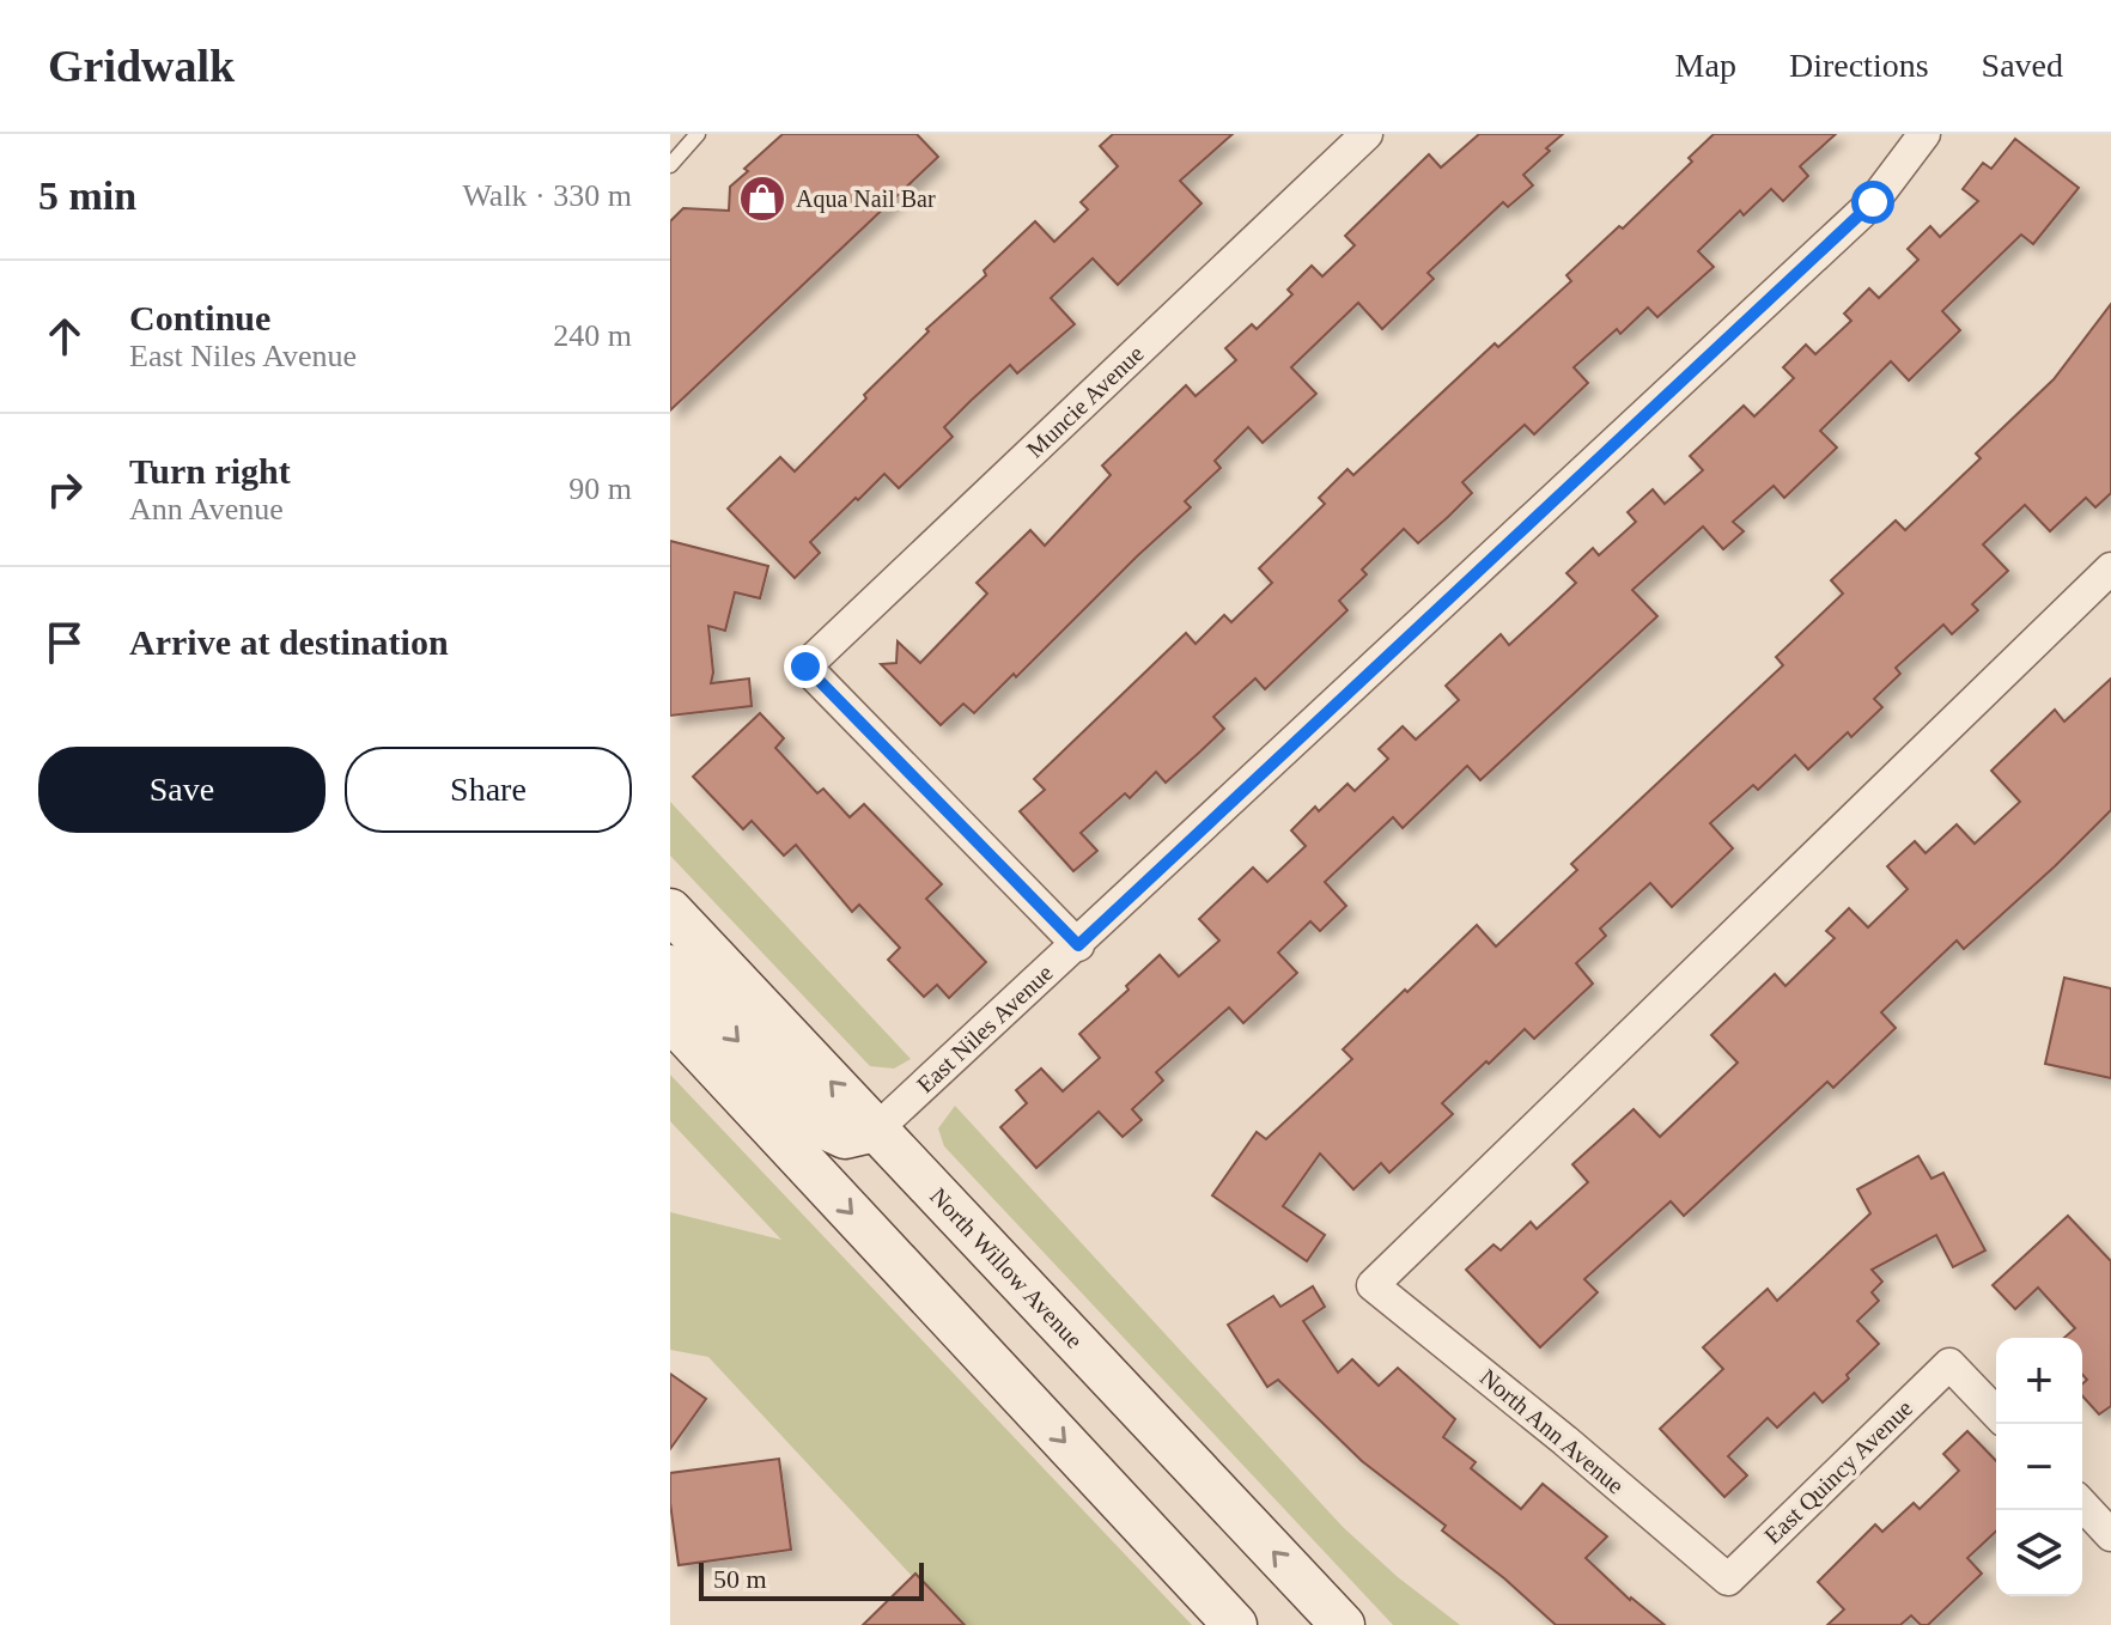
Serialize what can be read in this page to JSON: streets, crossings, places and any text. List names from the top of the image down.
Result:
{
  "streets": {
    "main road": ["North Willow Avenue"],
    "street": [
      "Muncie Avenue",
      "East Niles Avenue",
      "North Ann Avenue",
      "East Quincy Avenue"
    ]
  },
  "crossings": [
    ["Muncie Avenue", "East Niles Avenue"],
    ["East Niles Avenue", "North Willow Avenue"],
    ["North Ann Avenue", "East Quincy Avenue"]
  ],
  "places": {
    "shop": ["Aqua Nail Bar"]
  },
  "scale_bar": "50 m",
  "page": {
    "header": "Gridwalk",
    "nav": ["Map", "Directions", "Saved"],
    "heading": ["5 min", "Walk · 330 m"],
    "list": [
      ["Continue", "East Niles Avenue", "240 m"],
      ["Turn right", "Ann Avenue", "90 m"],
      "Arrive at destination"
    ],
    "buttons": ["Save", "Share"],
    "map_buttons": ["+", "−"],
    "scale": "50 m"
  }
}
